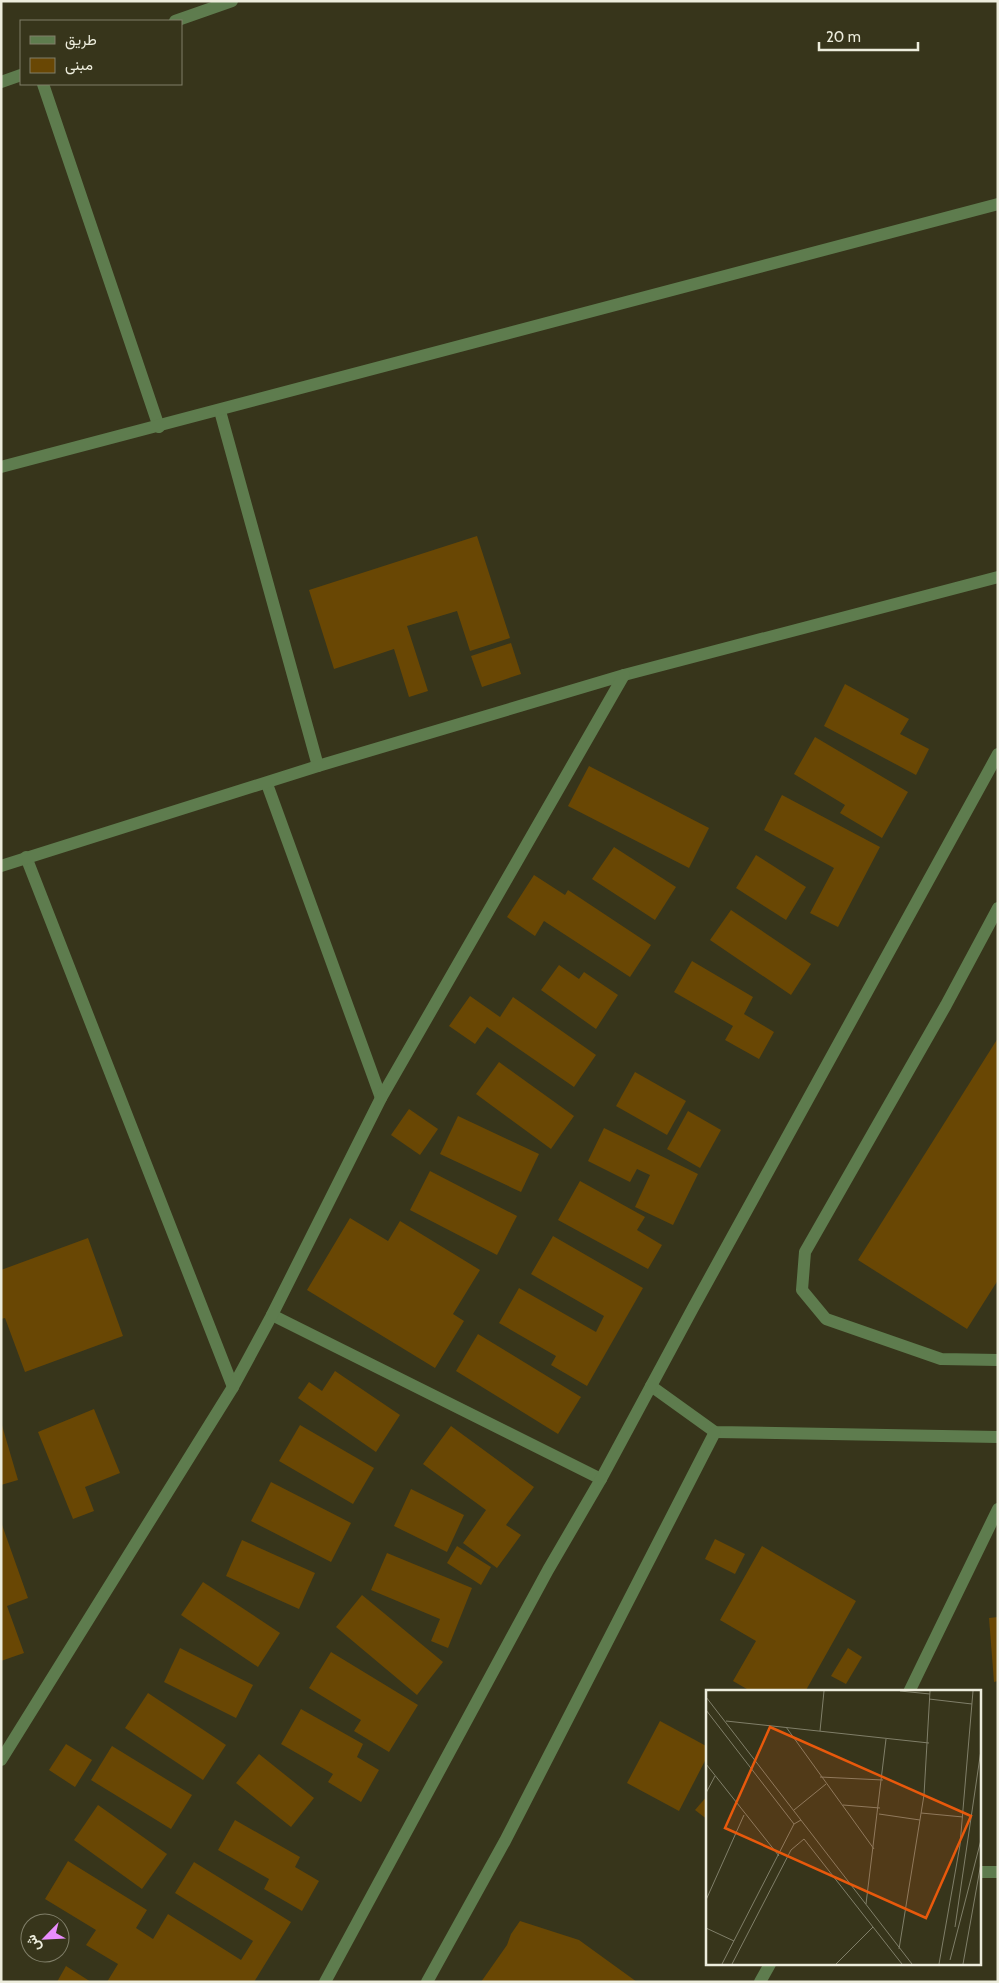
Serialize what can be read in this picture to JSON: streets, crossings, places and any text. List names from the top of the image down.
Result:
{
  "legend": ["طريق", "مبنى"],
  "scale_bar": "20 m",
  "north": "bottom left"
}
